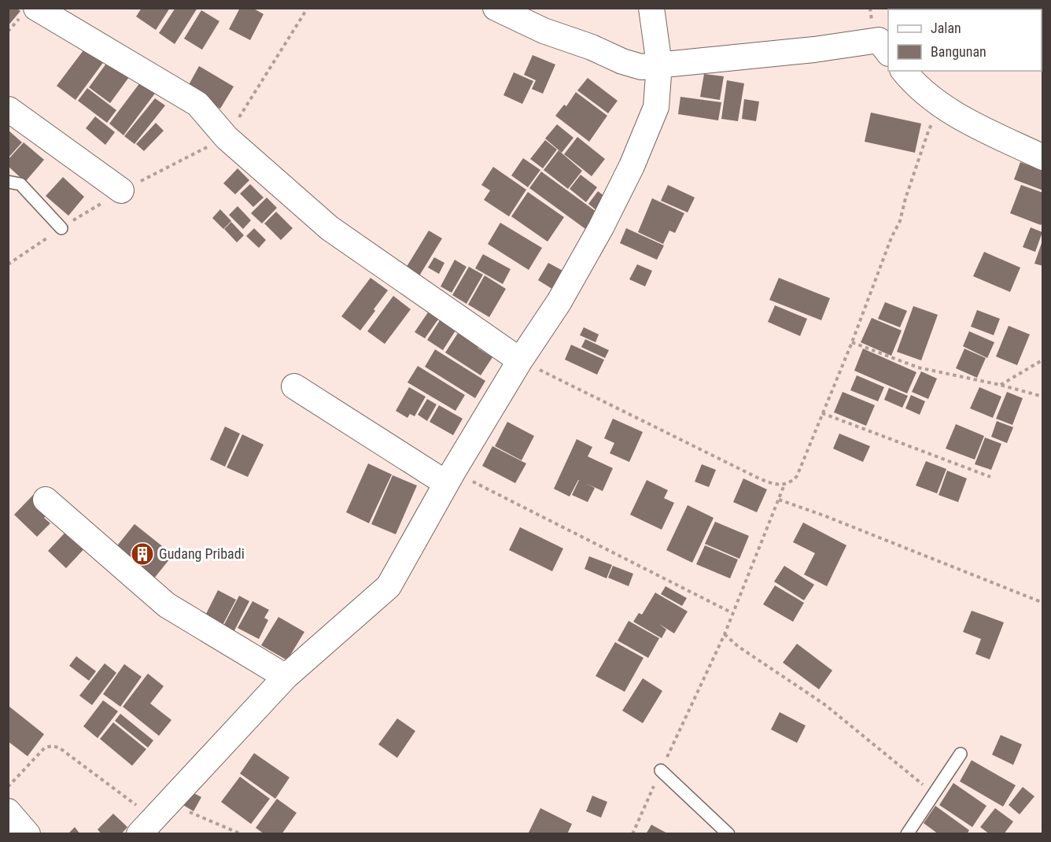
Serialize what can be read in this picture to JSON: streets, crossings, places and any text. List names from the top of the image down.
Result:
{
  "places": {
    "building": ["Gudang Pribadi"]
  },
  "legend": ["Jalan", "Bangunan"]
}
